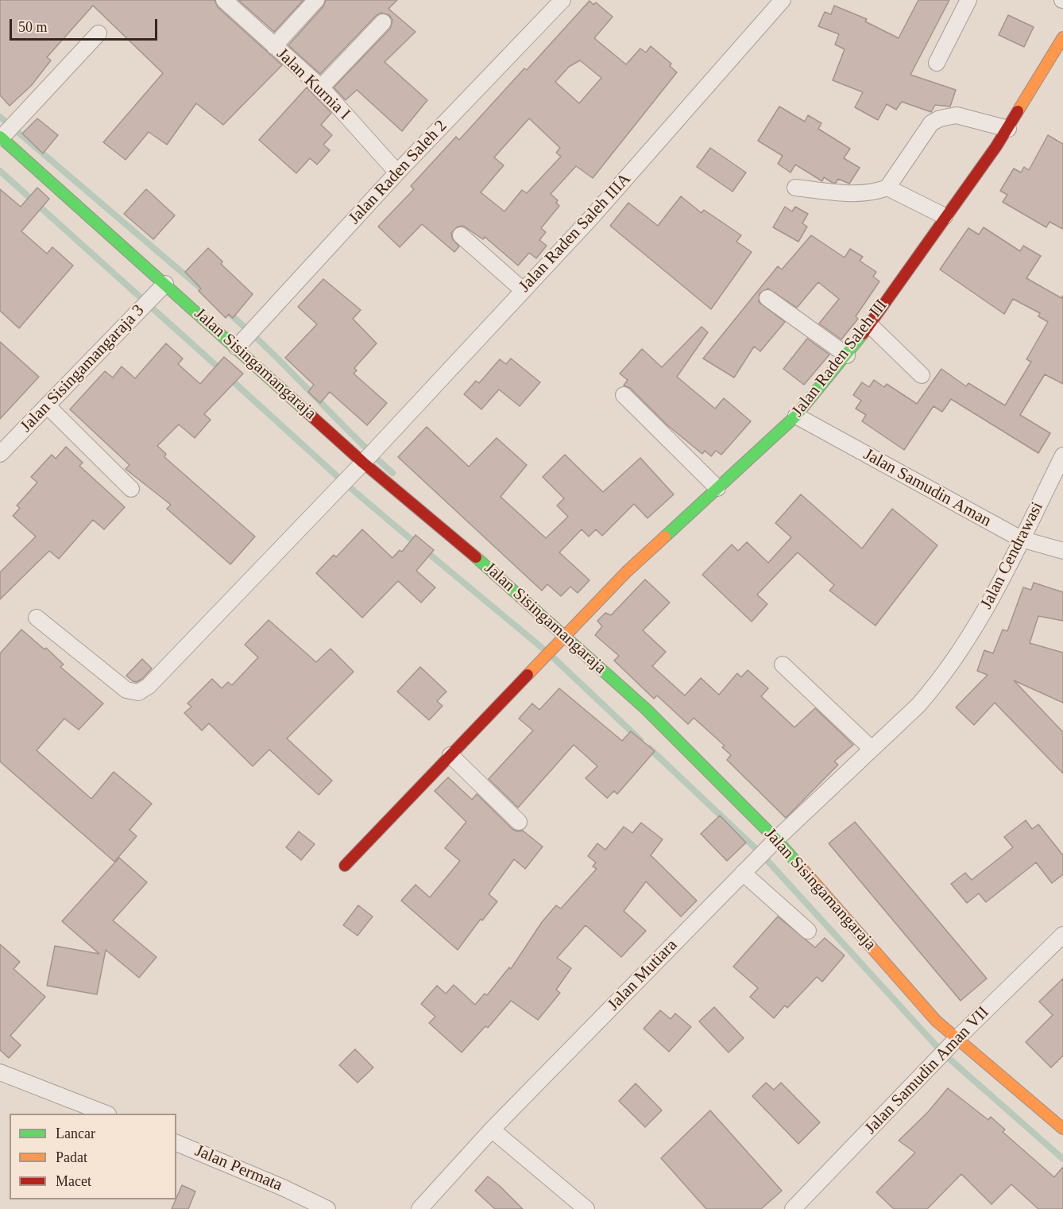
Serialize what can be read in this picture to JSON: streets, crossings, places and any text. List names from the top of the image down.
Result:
{
  "streets": {
    "street": [
      "Jalan Kurnia I",
      "Jalan Raden Saleh 2",
      "Jalan Raden Saleh IIIA",
      "Jalan Raden Saleh III",
      "Jalan Sisingamangaraja",
      "Jalan Sisingamangaraja 3",
      "Jalan Samudin Aman",
      "Jalan Cendrawasi",
      "Jalan Mutiara",
      "Jalan Samudin Aman VII",
      "Jalan Permata"
    ]
  },
  "crossings": [
    ["Jalan Kurnia I", "Jalan Raden Saleh 2"],
    ["Jalan Raden Saleh 2", "Jalan Sisingamangaraja"],
    ["Jalan Raden Saleh IIIA", "Jalan Sisingamangaraja"],
    ["Jalan Raden Saleh III", "Jalan Sisingamangaraja"],
    ["Jalan Raden Saleh III", "Jalan Samudin Aman"],
    ["Jalan Sisingamangaraja", "Jalan Sisingamangaraja 3"],
    ["Jalan Sisingamangaraja", "Jalan Mutiara"],
    ["Jalan Sisingamangaraja", "Jalan Samudin Aman VII"],
    ["Jalan Samudin Aman", "Jalan Cendrawasi"],
    ["Jalan Cendrawasi", "Jalan Mutiara"]
  ],
  "legend": ["Lancar", "Padat", "Macet"],
  "scale_bar": "50 m"
}
